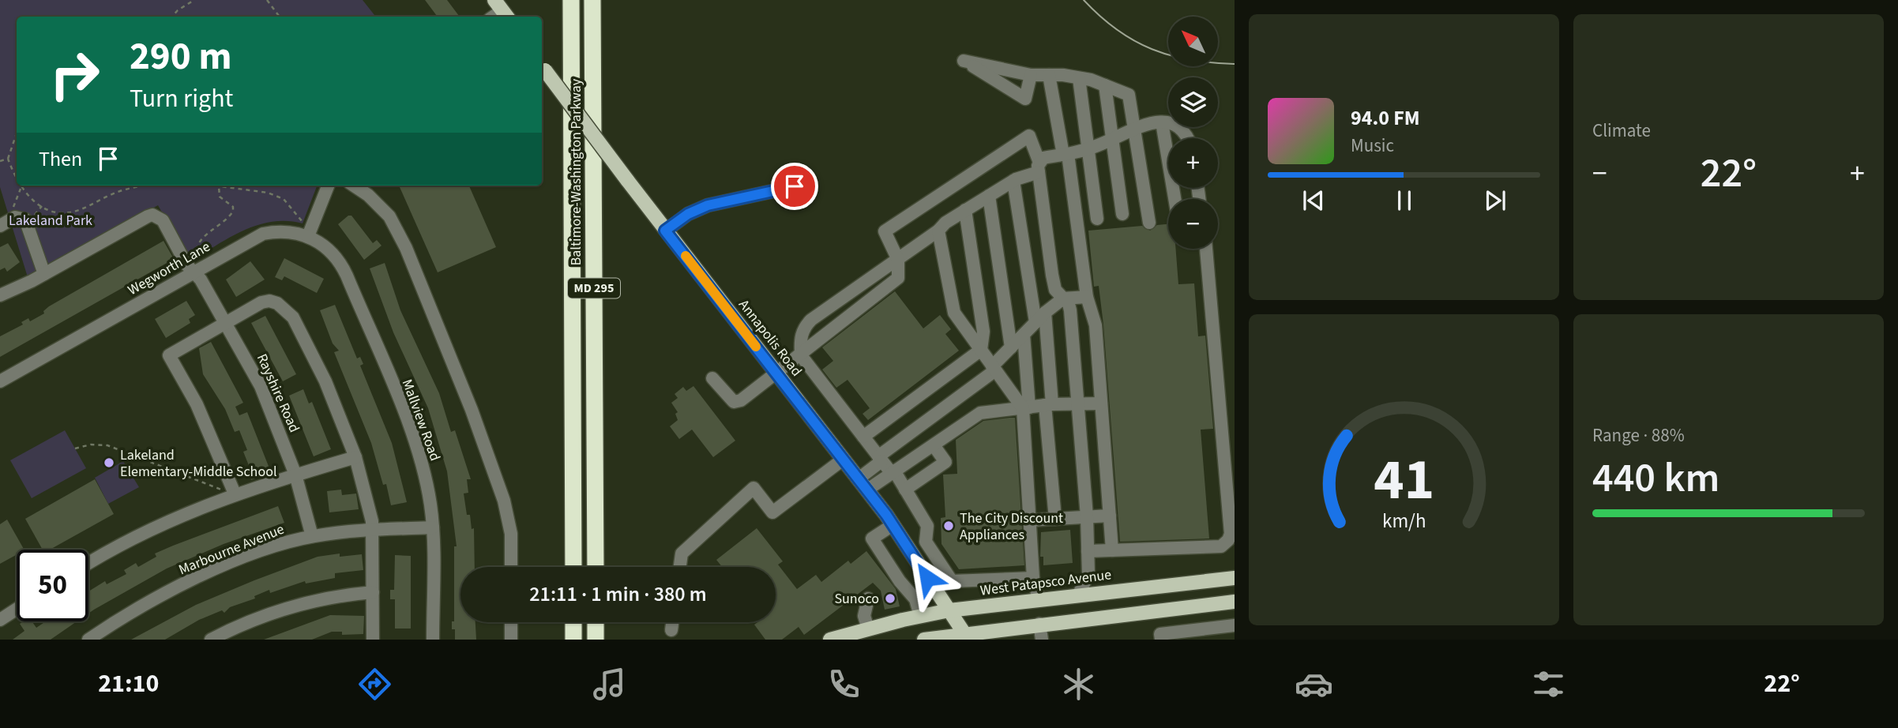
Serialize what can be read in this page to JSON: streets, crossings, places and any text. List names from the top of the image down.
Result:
{
  "streets": {
    "highway": ["Baltimore-Washington Parkway", "MD 295"],
    "main road": ["Annapolis Road", "West Patapsco Avenue"],
    "street": [
      "Wegworth Lane",
      "Rayshire Road",
      "Mallview Road",
      "Marbourne Avenue"
    ]
  },
  "crossings": [
    ["Wegworth Lane", "Rayshire Road"],
    ["Wegworth Lane", "Mallview Road"],
    ["Annapolis Road", "West Patapsco Avenue"],
    ["Rayshire Road", "Marbourne Avenue"],
    ["Mallview Road", "Marbourne Avenue"]
  ],
  "parks": ["Lakeland Park"],
  "places": ["Lakeland Elementary-Middle School", "The City Discount Appliances", "Sunoco"],
  "north": "top left",
  "page": {
    "tile": [
      "Climate",
      ["Range · 88%", "440 km"]
    ],
    "map_buttons": ["+", "−"],
    "turn": ["290 m", "Turn right"],
    "song": ["94.0 FM", "Music"],
    "then": "Then",
    "heat": ["−", "22°", "+"],
    "limit": "50",
    "trip": "21:11 · 1 min · 380 m",
    "tabs": ["21:10", "22°"],
    "gauge": ["41", "km/h"]
  }
}
